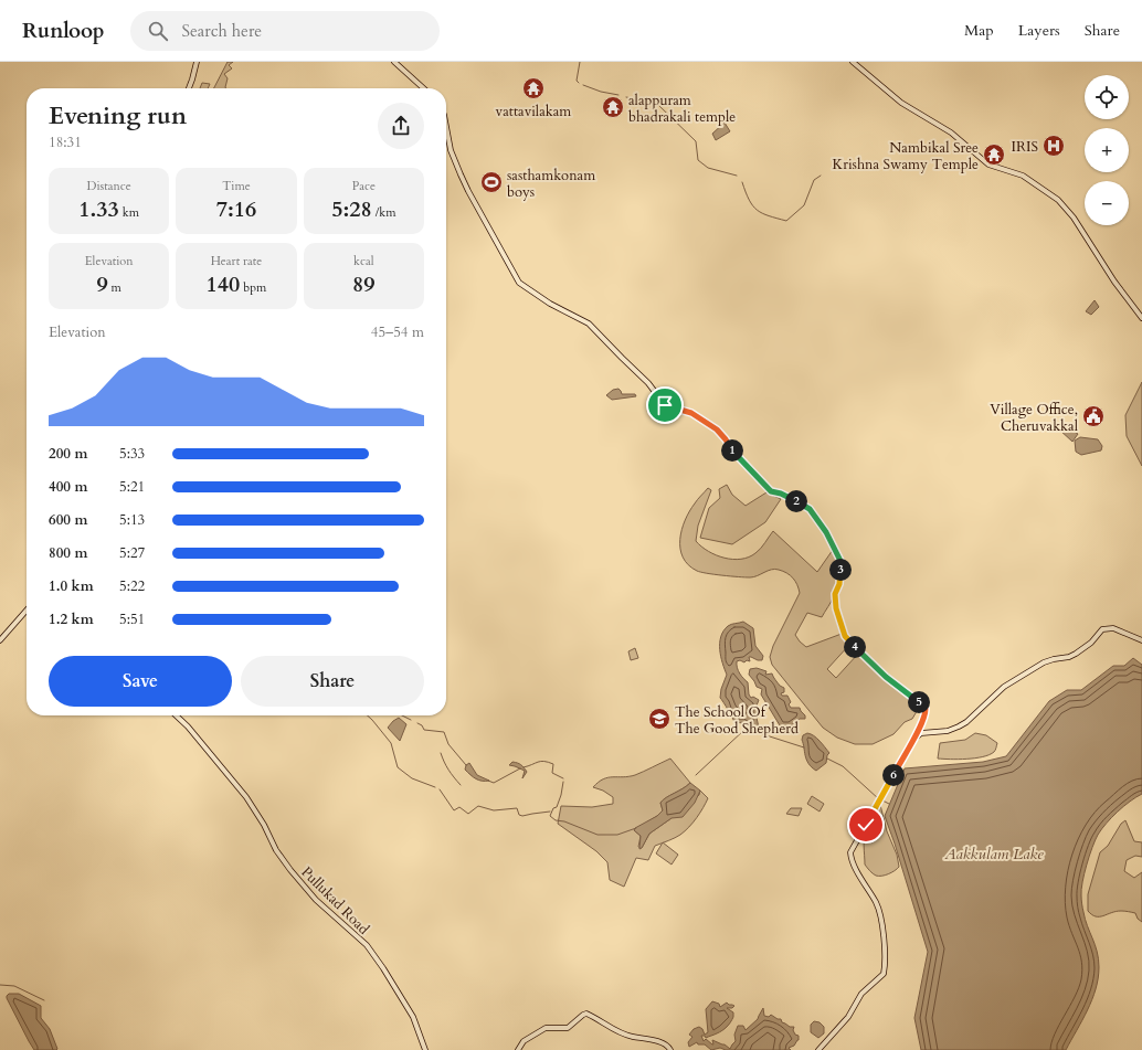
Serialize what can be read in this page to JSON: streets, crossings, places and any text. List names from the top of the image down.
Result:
{
  "streets": {
    "street": ["Pullukad Road"]
  },
  "water": ["Aakkulam Lake"],
  "places": {
    "temple": ["vattavilakam", "alappuram bhadrakali temple", "Nambikal Sree Krishna Swamy Temple"],
    "hospital": ["IRIS"],
    "sports": ["sasthamkonam boys"],
    "public building": ["Village Office, Cheruvakkal"],
    "school or university": ["The School Of The Good Shepherd"]
  },
  "page": {
    "header": "Runloop",
    "search": "Search here",
    "nav": ["Map", "Layers", "Share"],
    "map_buttons": ["+", "−"],
    "heading": ["Evening run", "18:31"],
    "stats": [
      ["Distance", "1.33 km"],
      ["Time", "7:16"],
      ["Pace", "5:28 /km"],
      ["Elevation", "9 m"],
      ["Heart rate", "140 bpm"],
      ["kcal", "89"]
    ],
    "chart": ["Elevation", "45–54 m"],
    "list": [
      {
        "name": "200 m",
        "note": "5:33"
      },
      {
        "name": "400 m",
        "note": "5:21"
      },
      {
        "name": "600 m",
        "note": "5:13"
      },
      {
        "name": "800 m",
        "note": "5:27"
      },
      {
        "name": "1.0 km",
        "note": "5:22"
      },
      {
        "name": "1.2 km",
        "note": "5:51"
      }
    ],
    "pins": [
      "1",
      "2",
      "3",
      "4",
      "5",
      "6"
    ],
    "buttons": ["Save", "Share"]
  }
}
